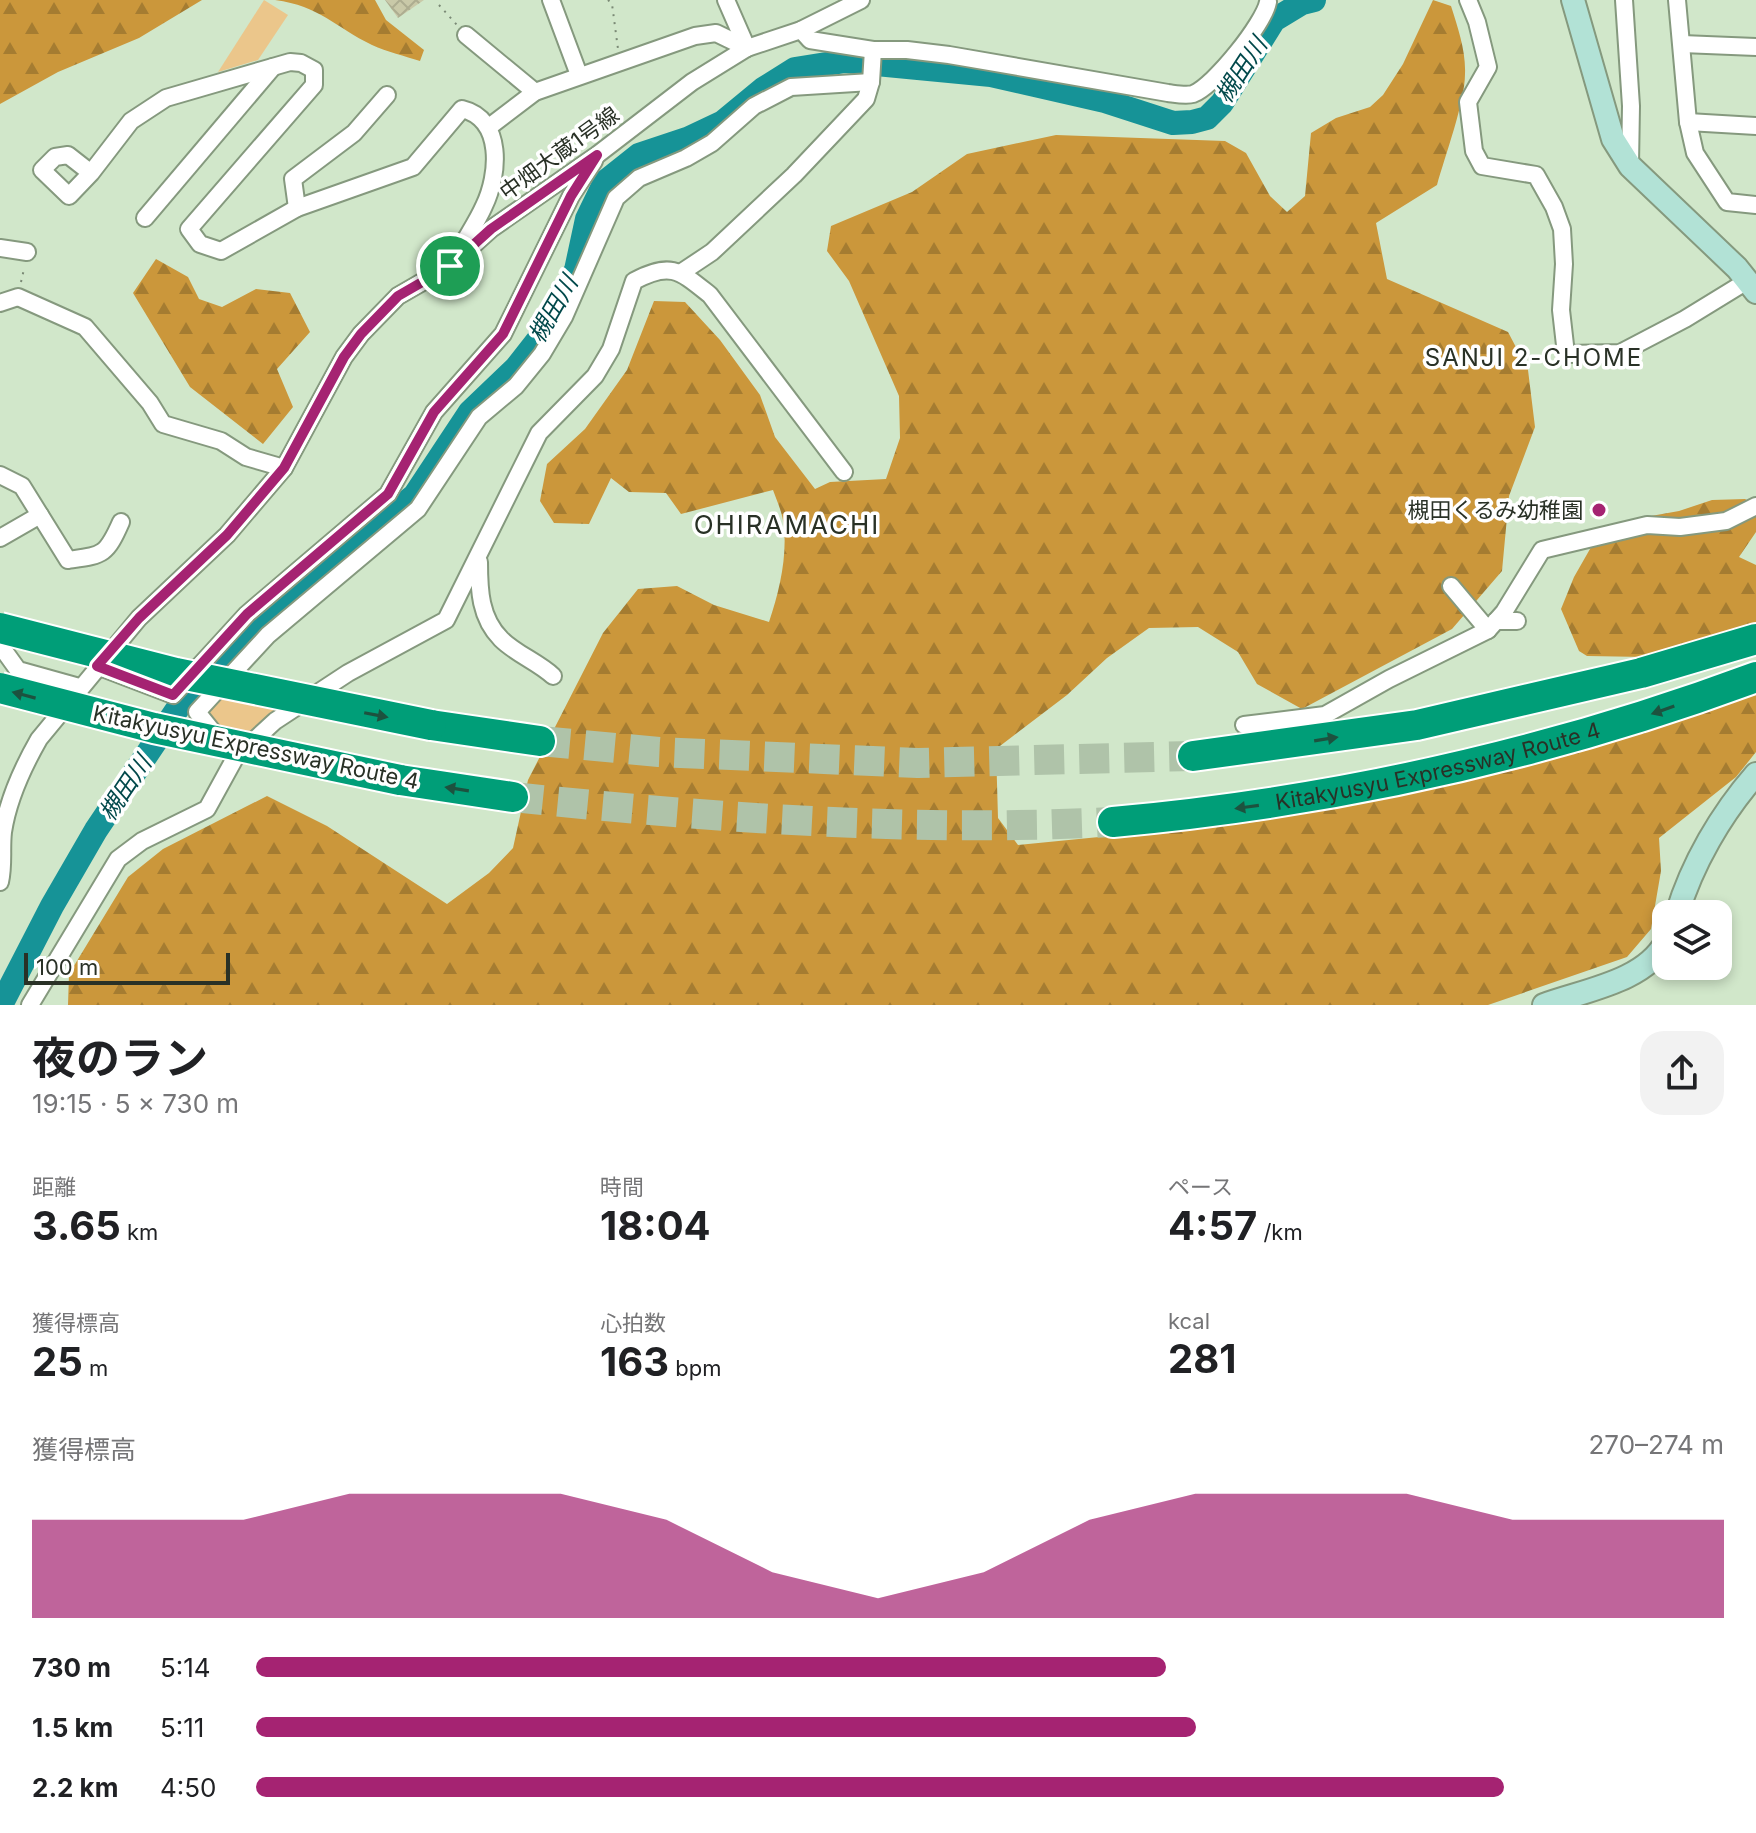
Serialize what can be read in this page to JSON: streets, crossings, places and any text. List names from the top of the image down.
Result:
{
  "streets": {
    "highway": ["Kitakyusyu Expressway Route 4"],
    "street": ["中畑大蔵1号線"]
  },
  "districts": ["SANJI 2-CHOME", "OHIRAMACHI"],
  "water": ["槻田川"],
  "places": ["槻田くるみ幼稚園"],
  "scale_bar": "100 m",
  "page": {
    "scale": "100 m",
    "heading": ["夜のラン", "19:15 · 5 × 730 m"],
    "stats": [
      ["距離", "3.65 km"],
      ["時間", "18:04"],
      ["ペース", "4:57 /km"],
      ["獲得標高", "25 m"],
      ["心拍数", "163 bpm"],
      ["kcal", "281"]
    ],
    "chart": ["獲得標高", "270–274 m"],
    "list": [
      {
        "name": "730 m",
        "note": "5:14"
      },
      {
        "name": "1.5 km",
        "note": "5:11"
      },
      {
        "name": "2.2 km",
        "note": "4:50"
      }
    ]
  }
}
